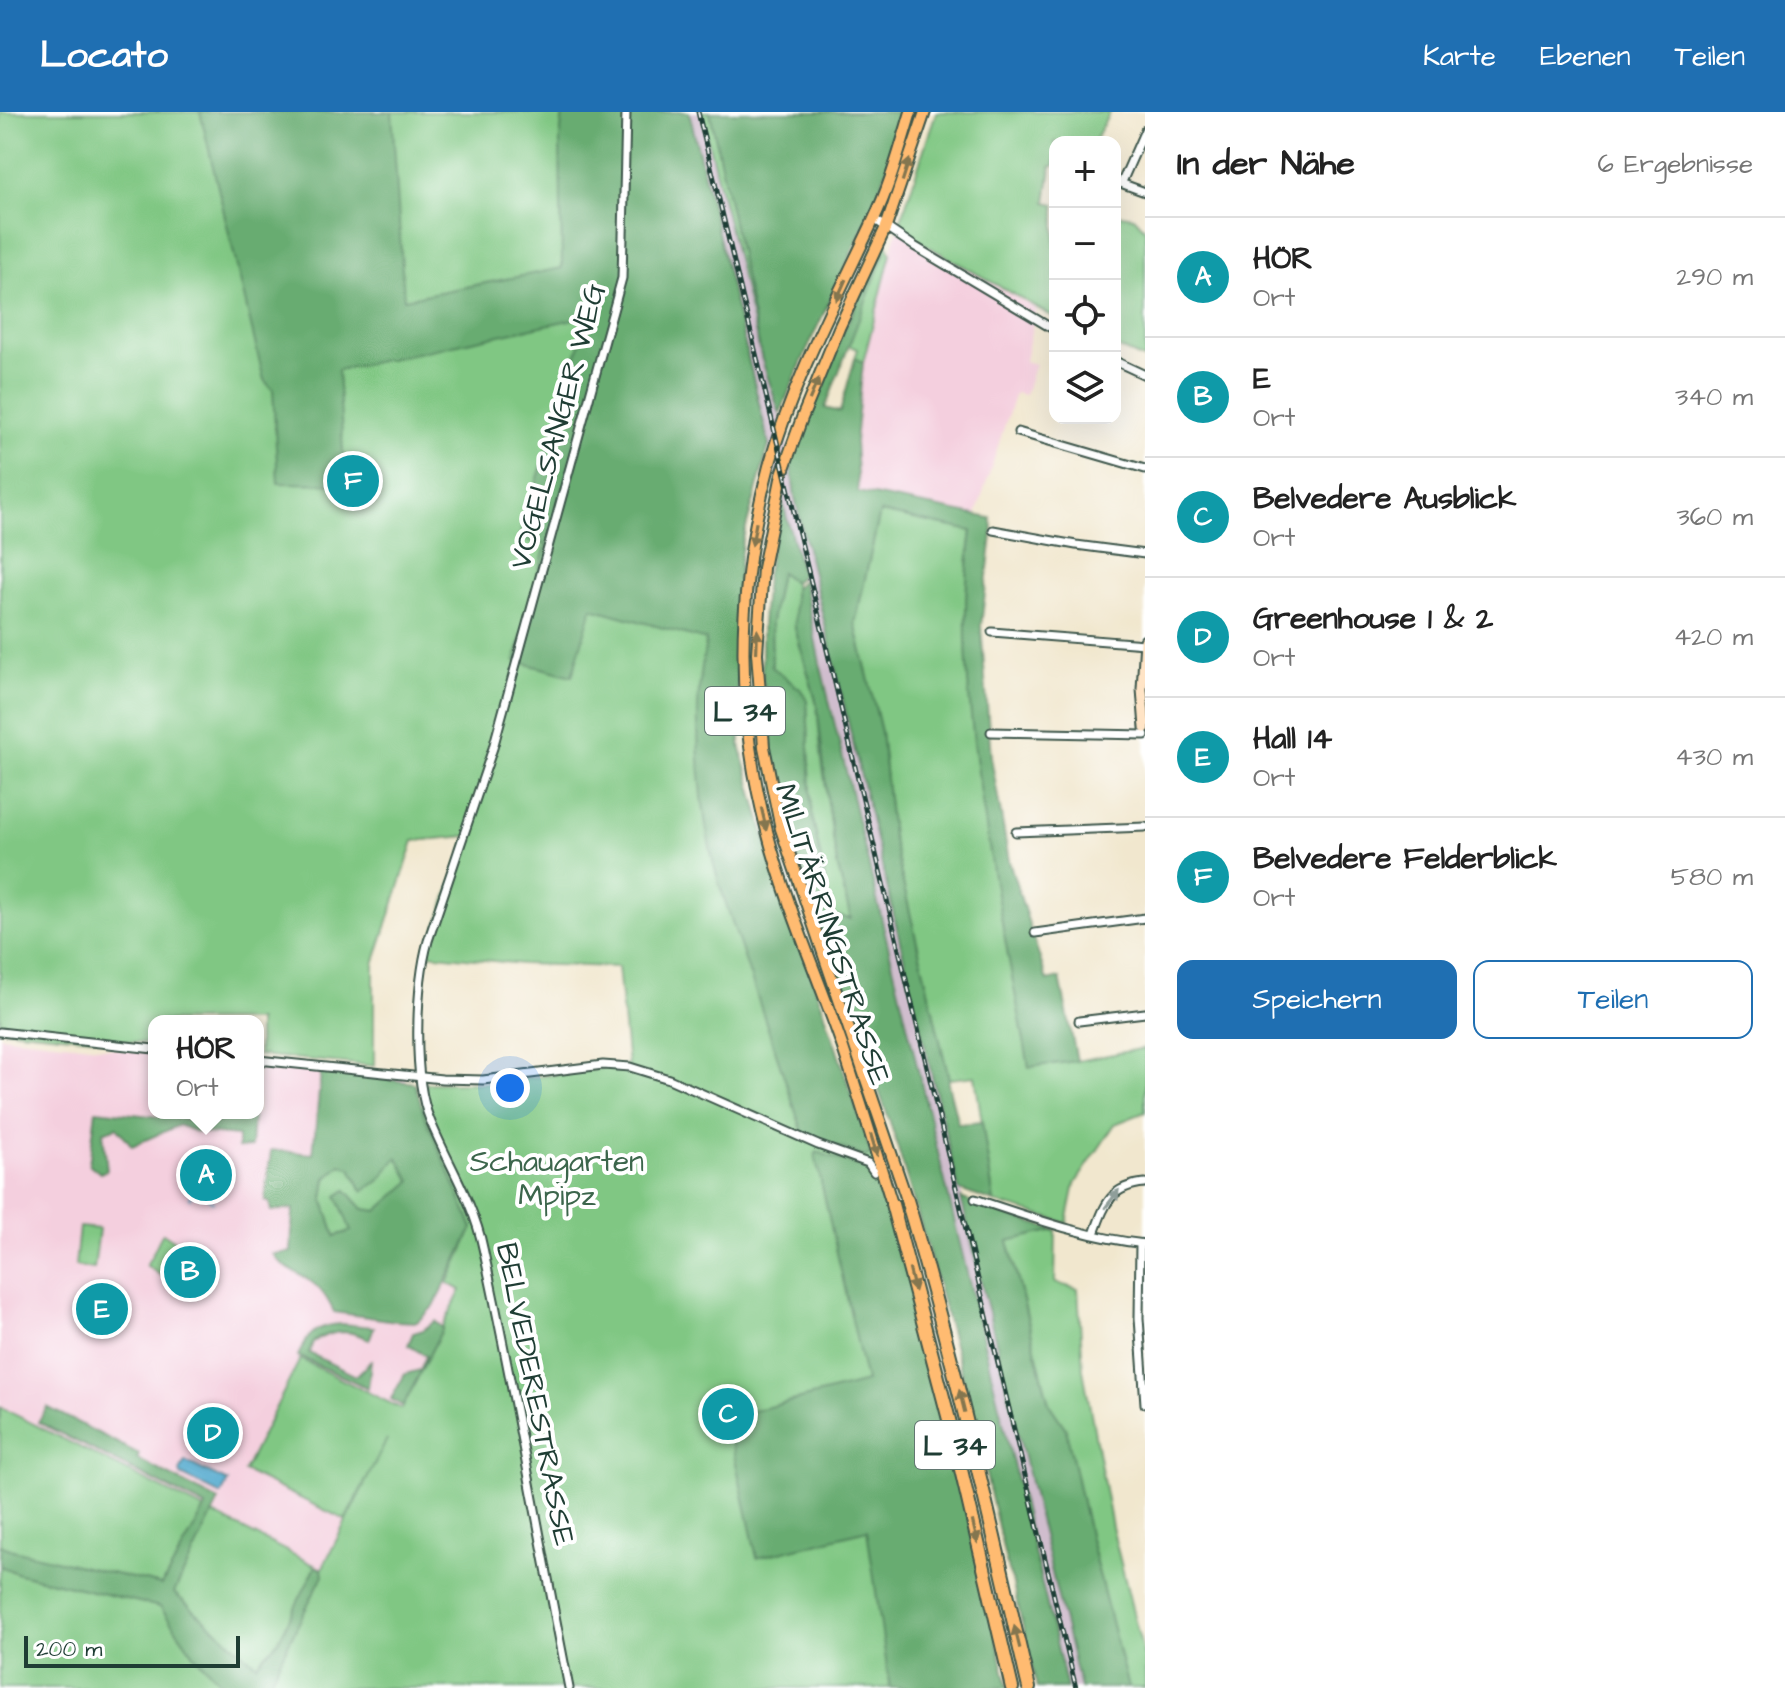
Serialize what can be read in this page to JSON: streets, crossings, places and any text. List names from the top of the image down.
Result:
{
  "streets": {
    "highway": ["L 34", "MILITÄRRINGSTRASSE"],
    "street": ["VOGELSANGER WEG", "BELVEDERESTRASSE"]
  },
  "crossings": [
    ["VOGELSANGER WEG", "BELVEDERESTRASSE"]
  ],
  "parks": ["Schaugarten Mpipz"],
  "scale_bar": "200 m",
  "page": {
    "header": "Locato",
    "nav": ["Karte", "Ebenen", "Teilen"],
    "heading": ["In der Nähe", "6 Ergebnisse"],
    "map_buttons": ["+", "−"],
    "list": [
      {
        "mark": "A",
        "name": "HÖR",
        "note": "Ort",
        "value": "290 m"
      },
      {
        "mark": "B",
        "name": "E",
        "note": "Ort",
        "value": "340 m"
      },
      {
        "mark": "C",
        "name": "Belvedere Ausblick",
        "note": "Ort",
        "value": "360 m"
      },
      {
        "mark": "D",
        "name": "Greenhouse 1 & 2",
        "note": "Ort",
        "value": "420 m"
      },
      {
        "mark": "E",
        "name": "Hall 14",
        "note": "Ort",
        "value": "430 m"
      },
      {
        "mark": "F",
        "name": "Belvedere Felderblick",
        "note": "Ort",
        "value": "580 m"
      }
    ],
    "pins": [
      "F",
      "A",
      "B",
      "E",
      "C",
      "D"
    ],
    "buttons": ["Speichern", "Teilen"],
    "popup": ["HÖR", "Ort"],
    "scale": "200 m"
  }
}
